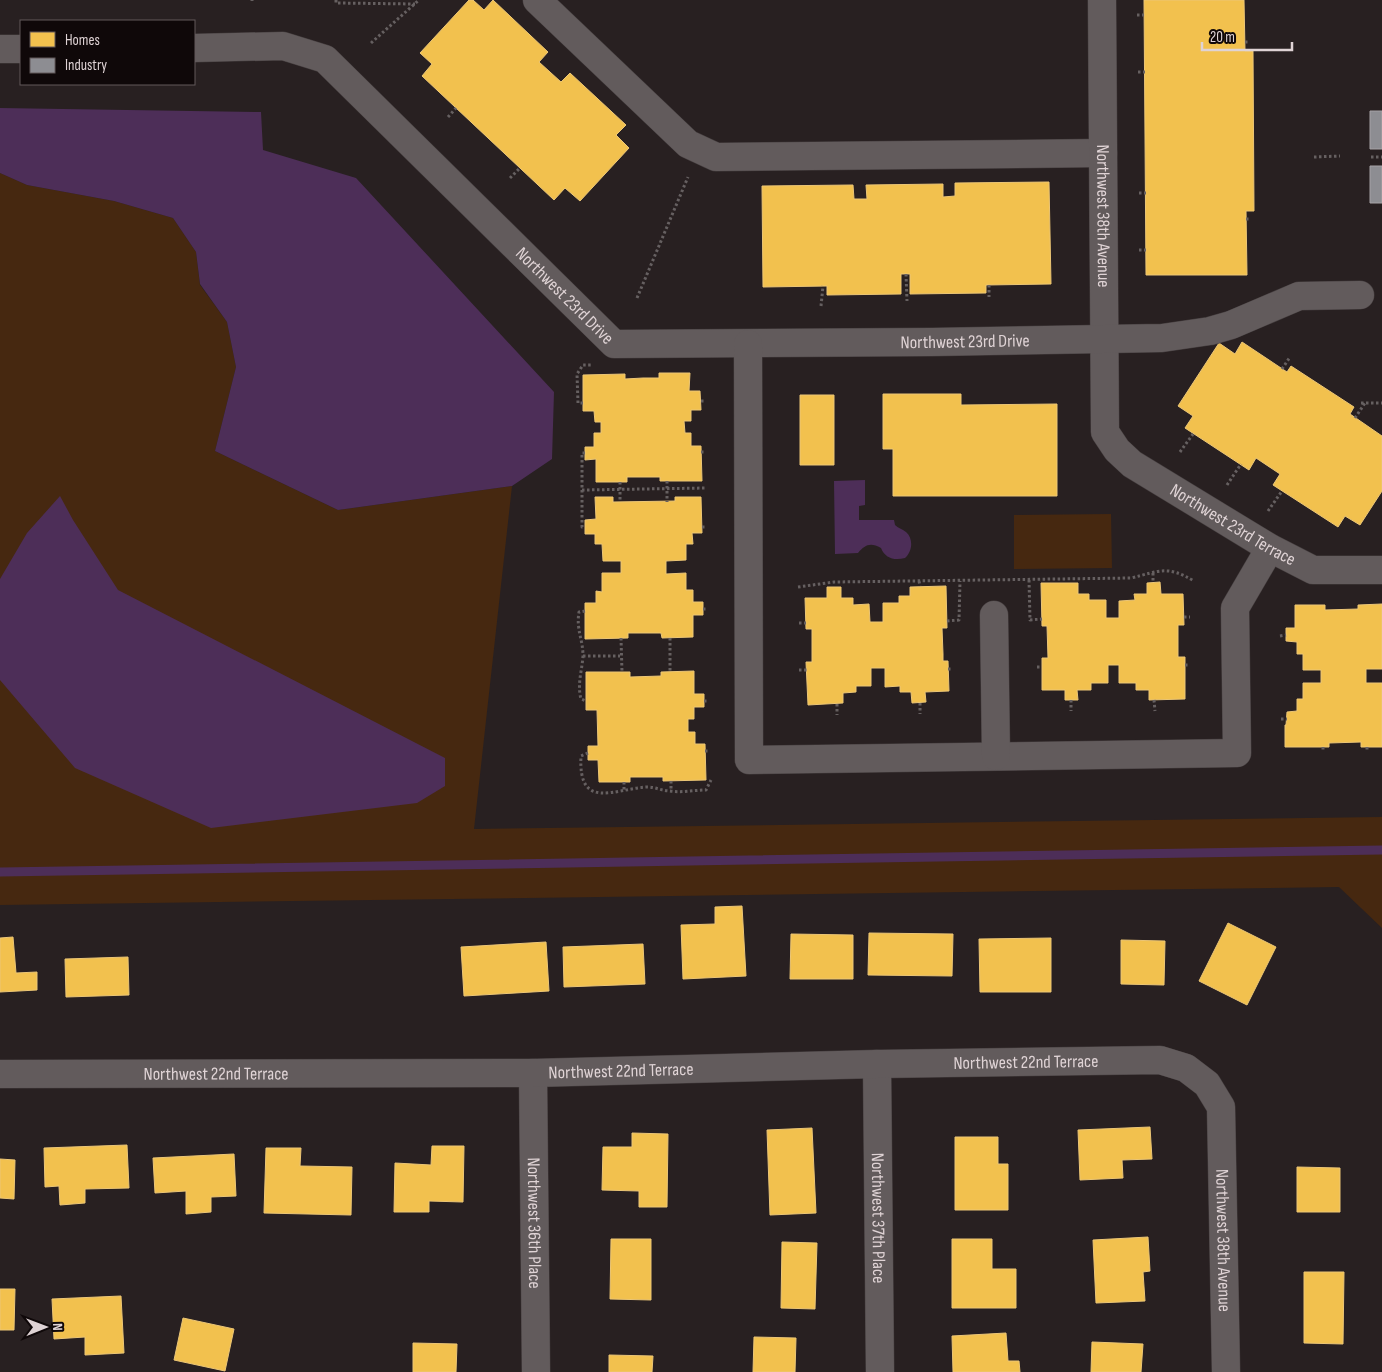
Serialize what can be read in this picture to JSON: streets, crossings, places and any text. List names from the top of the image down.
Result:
{
  "streets": {
    "street": [
      "Northwest 38th Avenue",
      "Northwest 23rd Drive",
      "Northwest 23rd Terrace",
      "Northwest 22nd Terrace",
      "Northwest 37th Place",
      "Northwest 36th Place"
    ]
  },
  "crossings": [
    ["Northwest 38th Avenue", "Northwest 23rd Drive"],
    ["Northwest 38th Avenue", "Northwest 23rd Terrace"],
    ["Northwest 38th Avenue", "Northwest 22nd Terrace"],
    ["Northwest 22nd Terrace", "Northwest 37th Place"],
    ["Northwest 22nd Terrace", "Northwest 36th Place"]
  ],
  "legend": ["Homes", "Industry"],
  "scale_bar": "20 m",
  "north": "right"
}
